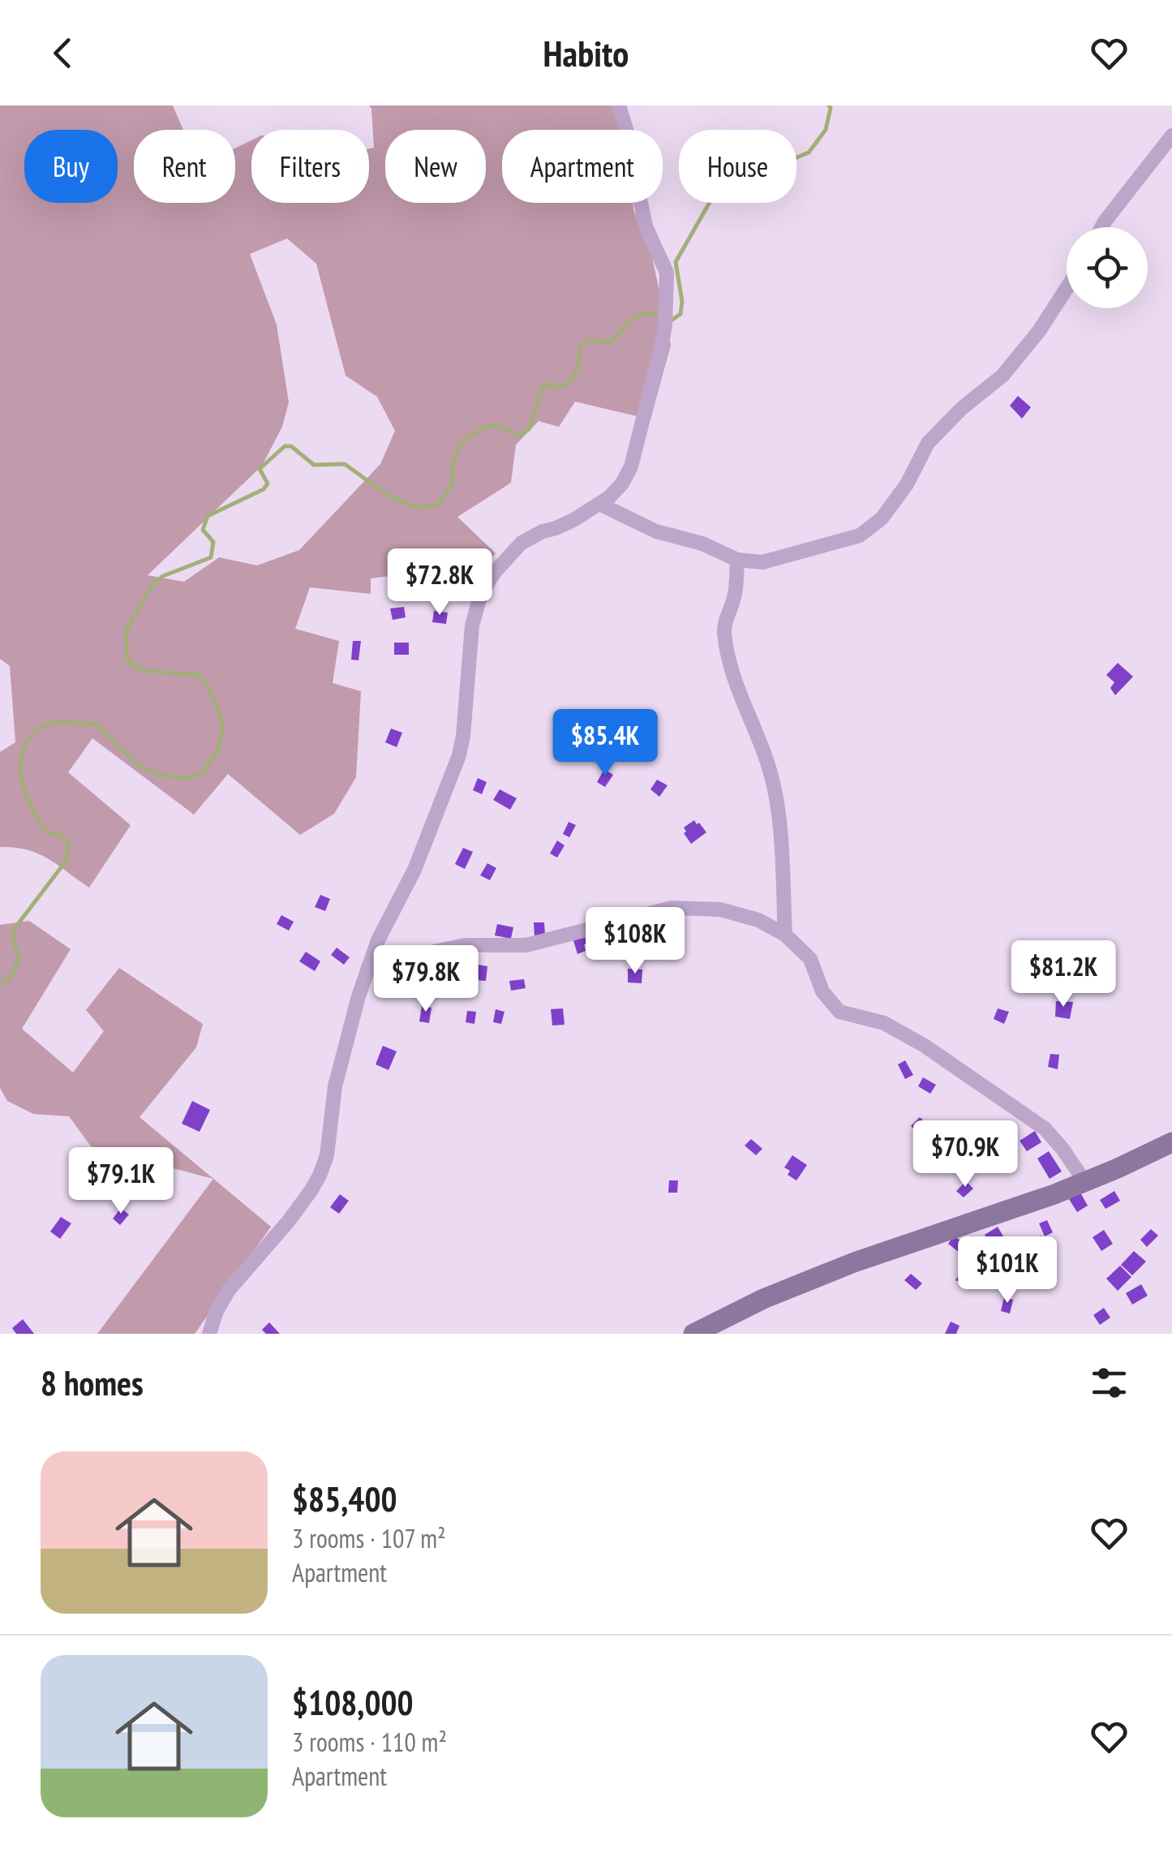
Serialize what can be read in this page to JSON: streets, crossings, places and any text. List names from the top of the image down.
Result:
{
  "page": {
    "header": "Habito",
    "chip": [
      "Buy",
      "Rent",
      "Filters",
      "New",
      "Apartment",
      "House"
    ],
    "price": [
      "$72.8K",
      "$85.4K",
      "$108K",
      "$81.2K",
      "$79.8K",
      "$70.9K",
      "$79.1K",
      "$101K"
    ],
    "heading": "8 homes",
    "list": [
      {
        "name": "$85,400",
        "note": "3 rooms · 107 m² · Apartment"
      },
      {
        "name": "$108,000",
        "note": "3 rooms · 110 m² · Apartment"
      }
    ]
  }
}
